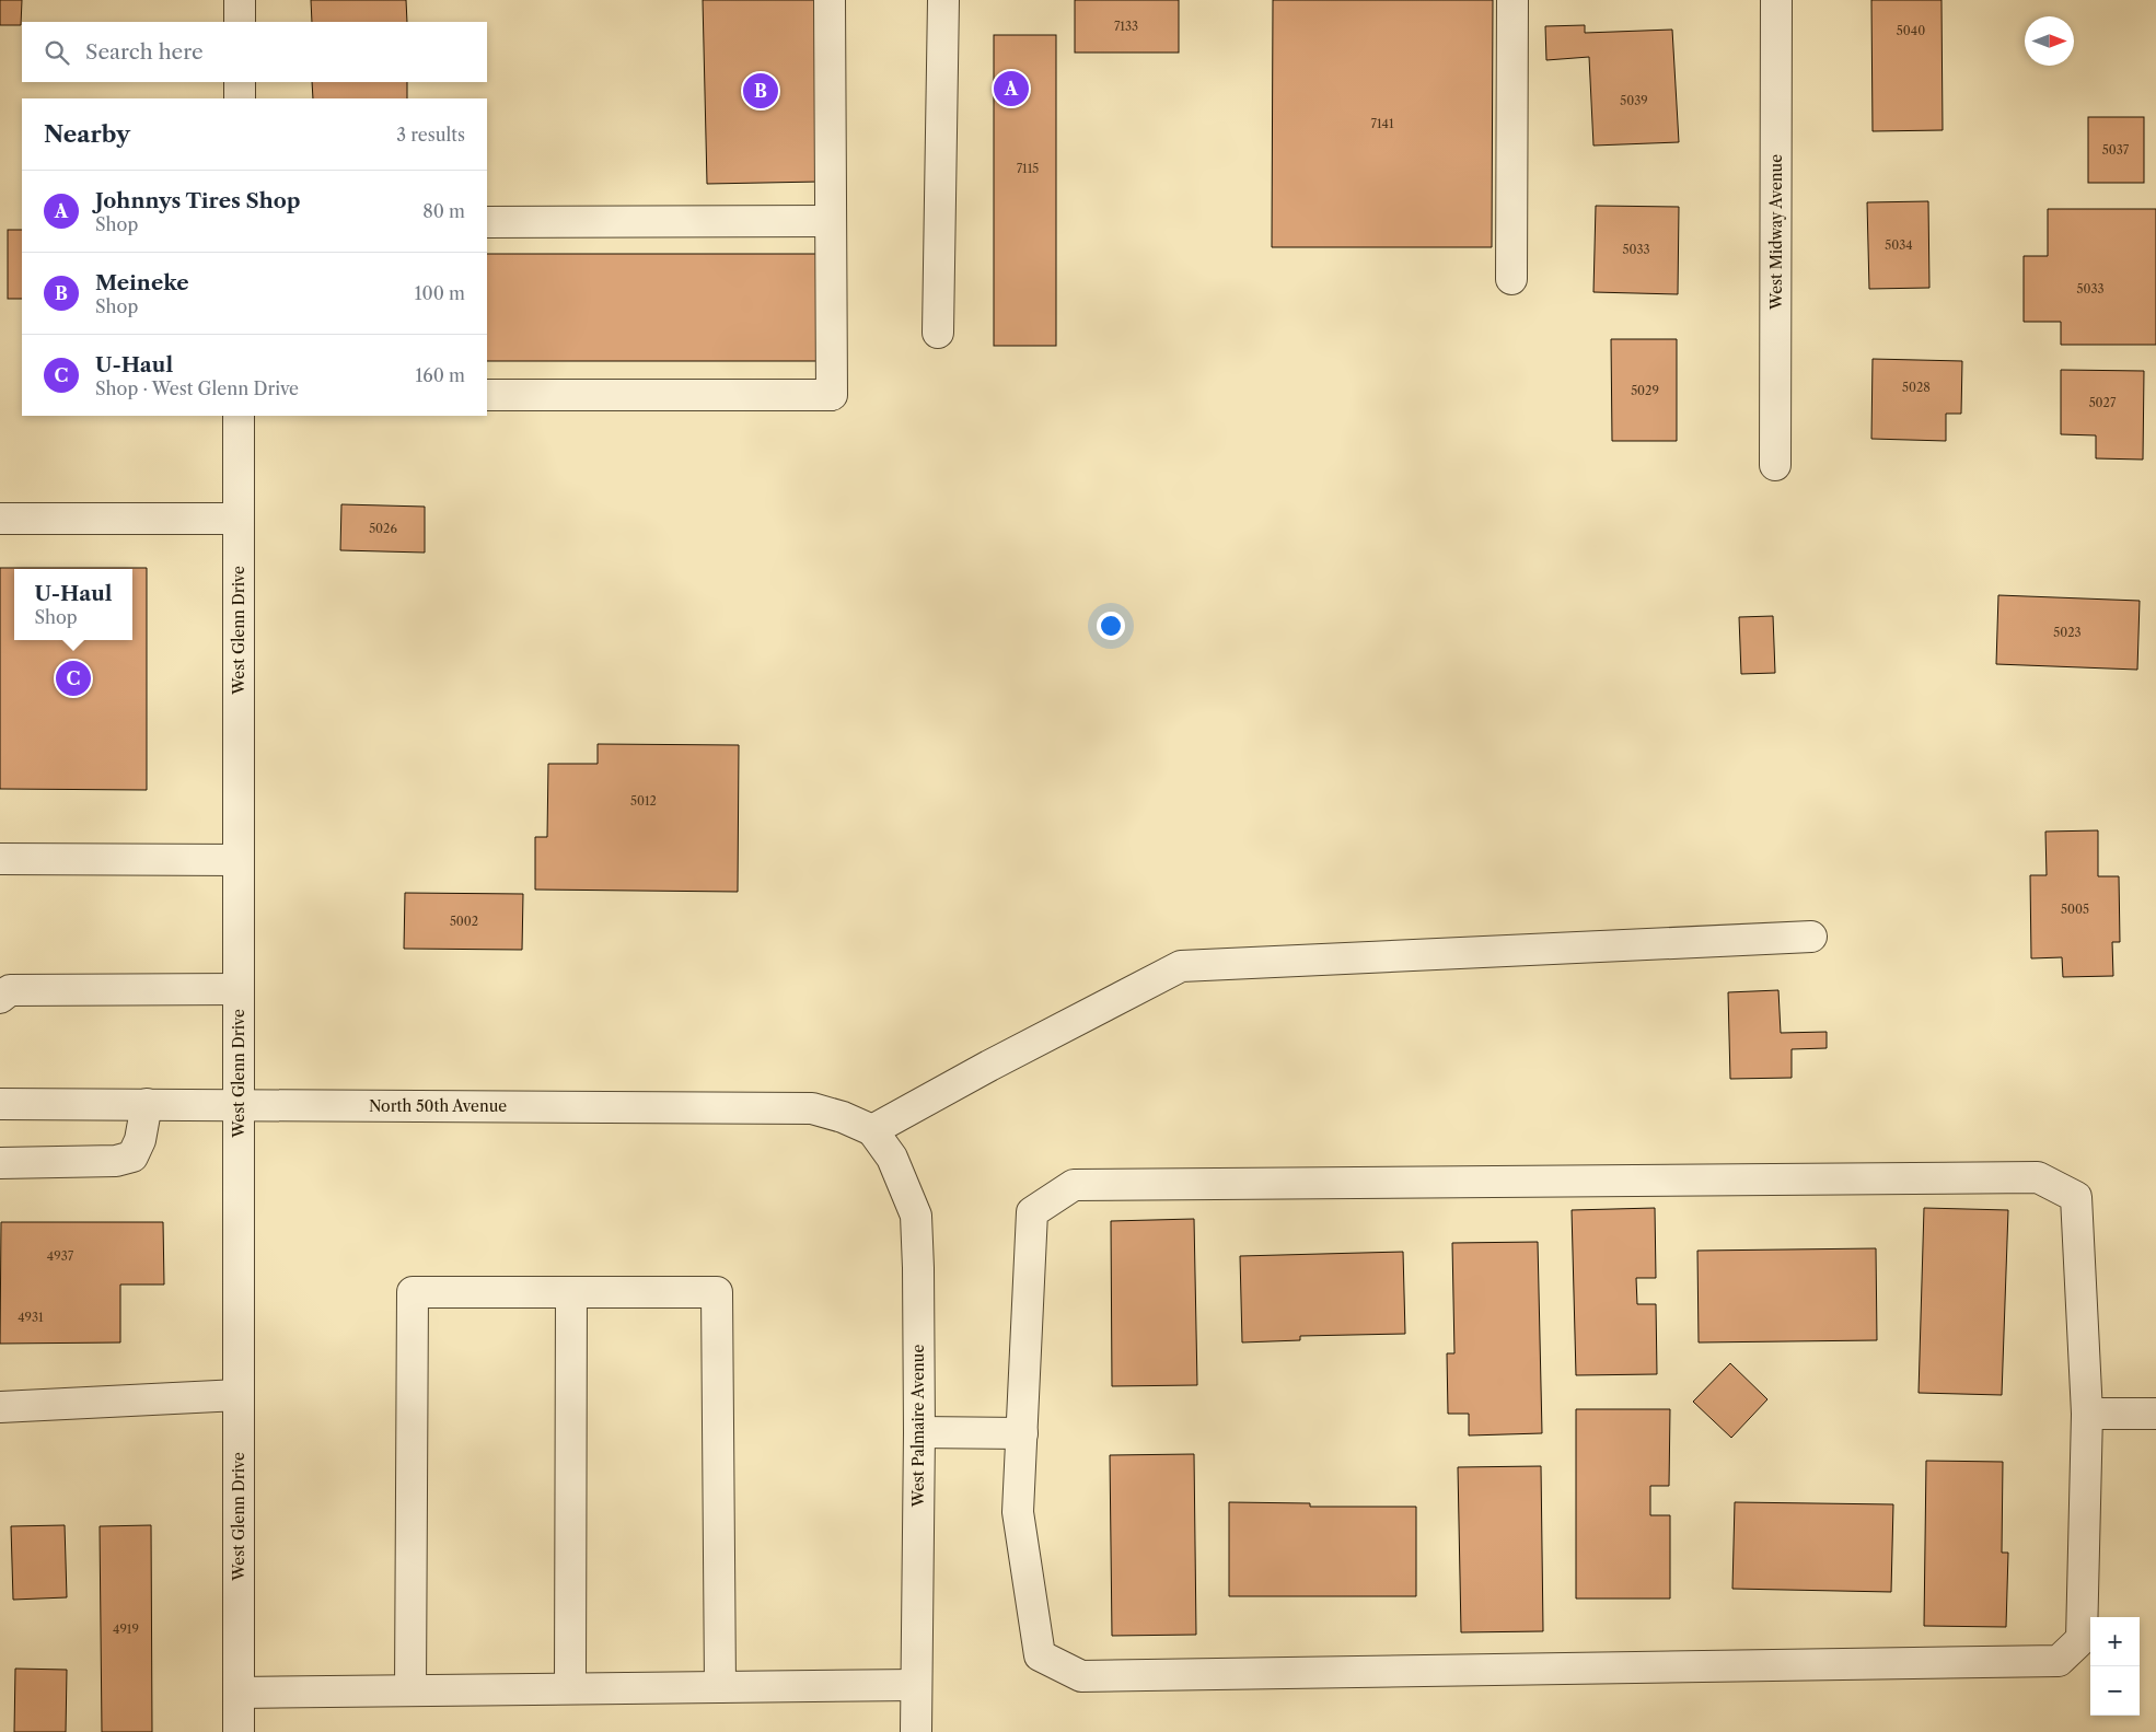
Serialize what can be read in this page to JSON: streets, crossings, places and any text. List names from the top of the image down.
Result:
{
  "streets": {
    "street": [
      "West Midway Avenue",
      "West Glenn Drive",
      "North 50th Avenue",
      "West Palmaire Avenue"
    ]
  },
  "crossings": [
    ["West Glenn Drive", "North 50th Avenue"],
    ["North 50th Avenue", "West Palmaire Avenue"]
  ],
  "house_numbers": [
    "7133",
    "5040",
    "5039",
    "7141",
    "5037",
    "7115",
    "5034",
    "5033",
    "5033",
    "5028",
    "5029",
    "5027",
    "5026",
    "5023",
    "5012",
    "5005",
    "5002",
    "4937",
    "4931",
    "4919"
  ],
  "north": "right",
  "page": {
    "search": "Search here",
    "pins": ["A", "B", "C"],
    "heading": ["Nearby", "3 results"],
    "list": [
      {
        "mark": "A",
        "name": "Johnnys Tires Shop",
        "note": "Shop",
        "value": "80 m"
      },
      {
        "mark": "B",
        "name": "Meineke",
        "note": "Shop",
        "value": "100 m"
      },
      {
        "mark": "C",
        "name": "U-Haul",
        "note": "Shop · West Glenn Drive",
        "value": "160 m"
      }
    ],
    "popup": ["U-Haul", "Shop"],
    "map_buttons": ["+", "−"]
  }
}
